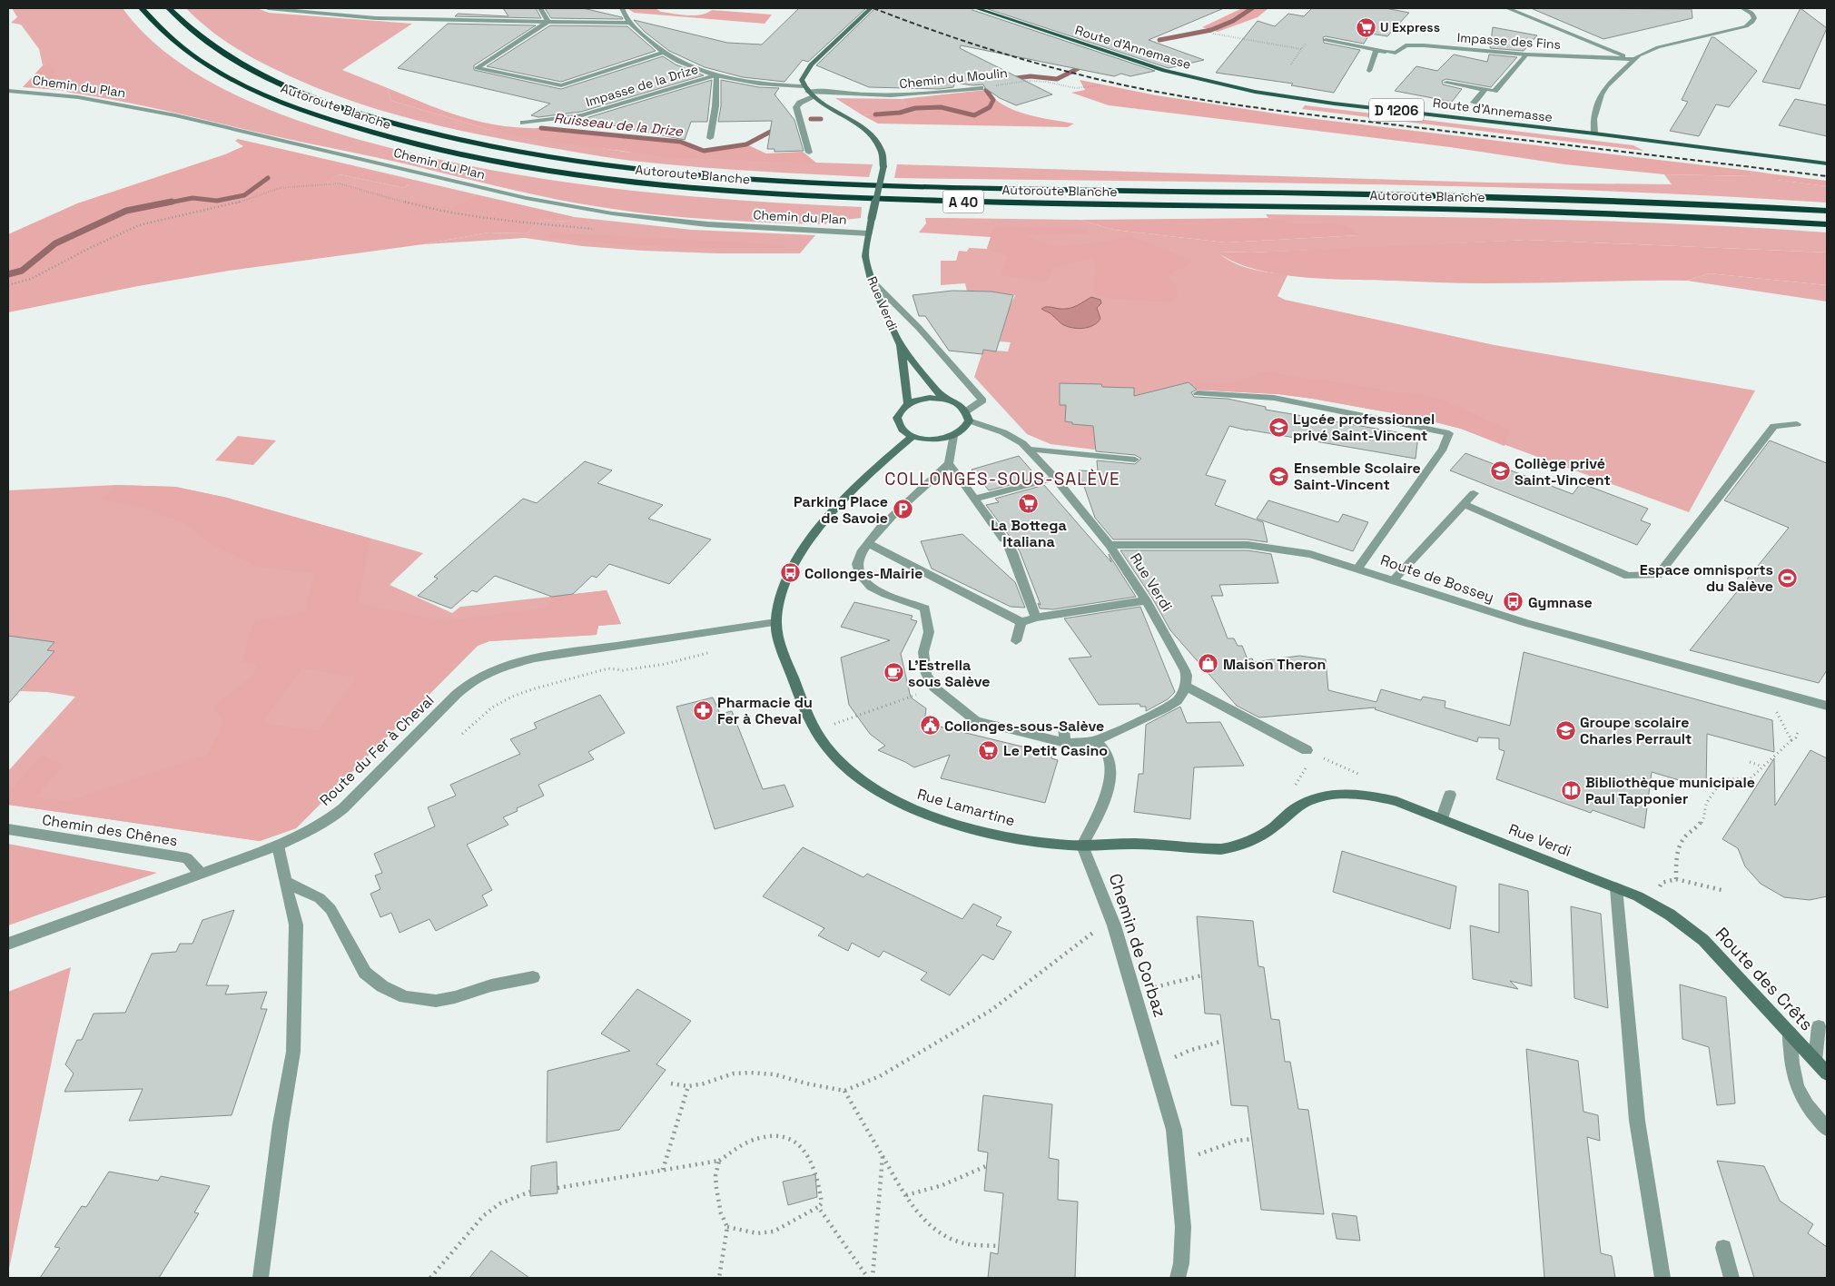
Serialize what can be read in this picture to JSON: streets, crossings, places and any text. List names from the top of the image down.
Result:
{
  "streets": {
    "highway": ["Autoroute Blanche", "A 40"],
    "main road": ["Route d'Annemasse", "D 1206"],
    "street": [
      "Impasse des Fins",
      "Chemin du Moulin",
      "Impasse de la Drize",
      "Chemin du Plan",
      "Rue Verdi",
      "Route de Bossey",
      "Route du Fer à Cheval",
      "Rue Lamartine",
      "Chemin des Chênes",
      "Chemin de Corbaz",
      "Route des Crêts"
    ]
  },
  "crossings": [
    ["Chemin du Moulin", "Impasse de la Drize"],
    ["Chemin du Moulin", "Rue Verdi"],
    ["Chemin du Plan", "Rue Verdi"],
    ["Rue Verdi", "Route de Bossey"],
    ["Rue Verdi", "Rue Lamartine"],
    ["Rue Verdi", "Route des Crêts"],
    ["Route du Fer à Cheval", "Rue Lamartine"],
    ["Route du Fer à Cheval", "Chemin des Chênes"],
    ["Rue Lamartine", "Chemin de Corbaz"]
  ],
  "districts": ["COLLONGES-SOUS-SALÈVE"],
  "water": ["Ruisseau de la Drize"],
  "places": {
    "supermarket": ["U Express", "La Bottega Italiana", "Le Petit Casino"],
    "school or university": [
      "Lycée professionnel privé Saint-Vincent",
      "Collège privé Saint-Vincent",
      "Ensemble Scolaire Saint-Vincent",
      "Groupe scolaire Charles Perrault"
    ],
    "parking": ["Parking Place de Savoie"],
    "bus stop": ["Collonges-Mairie", "Gymnase"],
    "sports": ["Espace omnisports du Salève"],
    "shop": ["Maison Theron"],
    "cafe": ["L'Estrella sous Salève"],
    "pharmacy": ["Pharmacie du Fer à Cheval"],
    "public building": ["Collonges-sous-Salève"],
    "library": ["Bibliothèque municipale Paul Tapponier"]
  }
}
